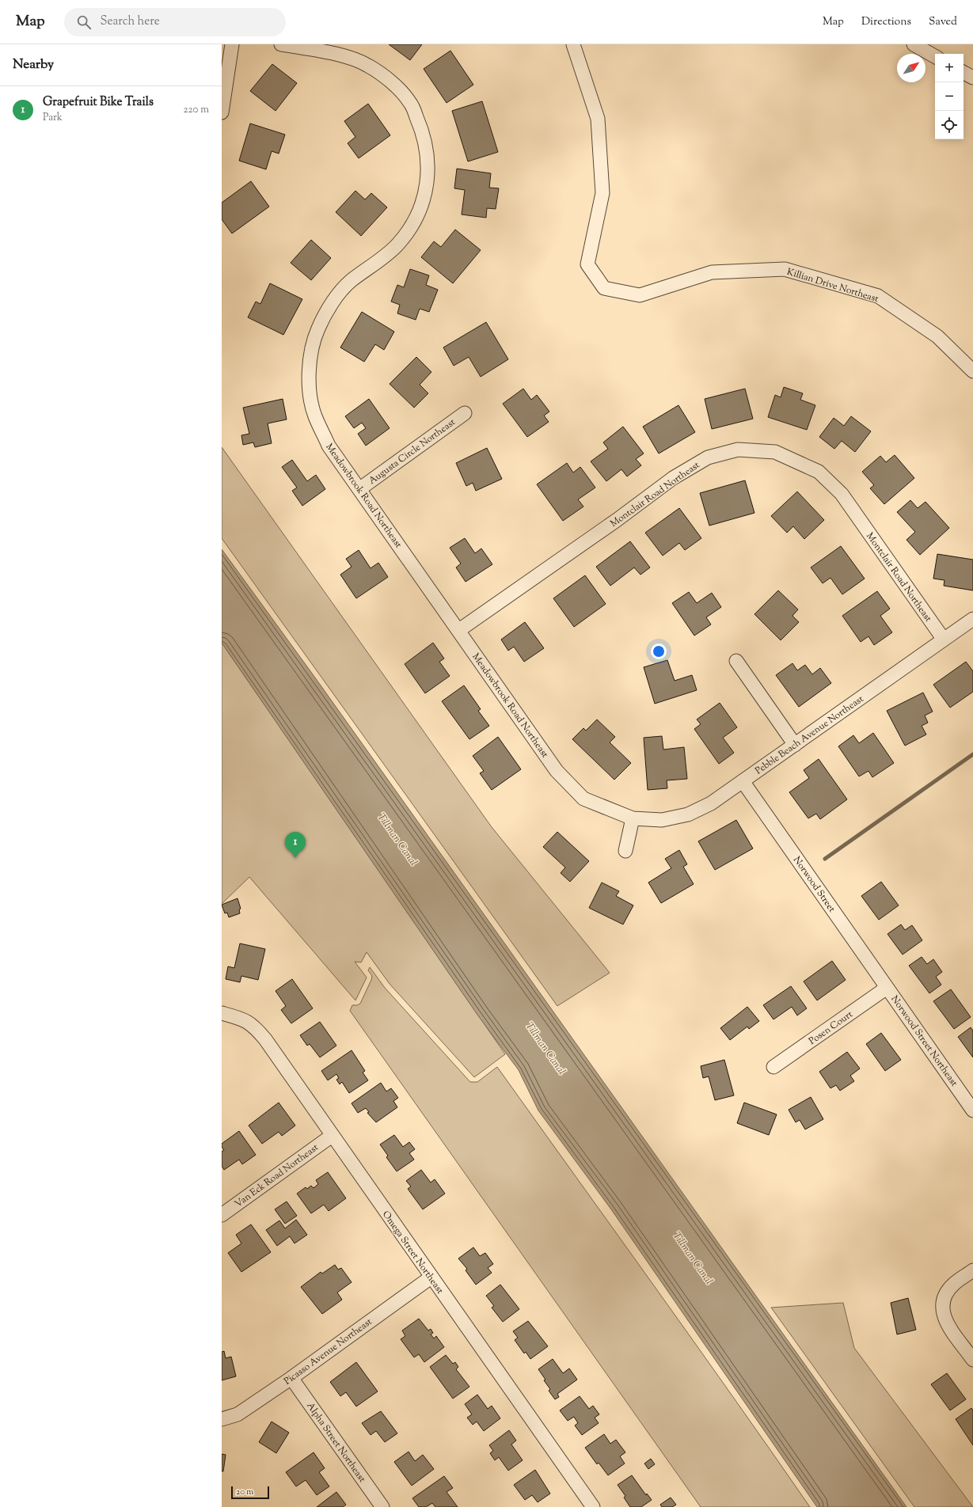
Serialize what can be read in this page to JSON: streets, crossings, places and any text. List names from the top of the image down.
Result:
{
  "streets": {
    "street": [
      "Killian Drive Northeast",
      "Augusta Circle Northeast",
      "Montclair Road Northeast",
      "Meadowbrook Road Northeast",
      "Pebble Beach Avenue Northeast",
      "Norwood Street",
      "Posen Court",
      "Norwood Street Northeast",
      "Van Eck Road Northeast",
      "Omega Street Northeast",
      "Picasso Avenue Northeast",
      "Alpha Street Northeast"
    ]
  },
  "crossings": [
    ["Augusta Circle Northeast", "Meadowbrook Road Northeast"],
    ["Montclair Road Northeast", "Meadowbrook Road Northeast"],
    ["Montclair Road Northeast", "Pebble Beach Avenue Northeast"],
    ["Meadowbrook Road Northeast", "Pebble Beach Avenue Northeast"],
    ["Pebble Beach Avenue Northeast", "Norwood Street"],
    ["Norwood Street", "Posen Court"],
    ["Norwood Street", "Norwood Street Northeast"],
    ["Posen Court", "Norwood Street Northeast"],
    ["Van Eck Road Northeast", "Omega Street Northeast"],
    ["Omega Street Northeast", "Picasso Avenue Northeast"],
    ["Picasso Avenue Northeast", "Alpha Street Northeast"]
  ],
  "water": ["Tillman Canal"],
  "scale_bar": "20 m",
  "north": "top right",
  "page": {
    "header": "Map",
    "search": "Search here",
    "nav": ["Map", "Directions", "Saved"],
    "heading": "Nearby",
    "map_buttons": ["+", "−"],
    "list": [
      {
        "mark": "1",
        "name": "Grapefruit Bike Trails",
        "note": "Park",
        "value": "220 m"
      }
    ],
    "pins": "1",
    "scale": "20 m"
  }
}
